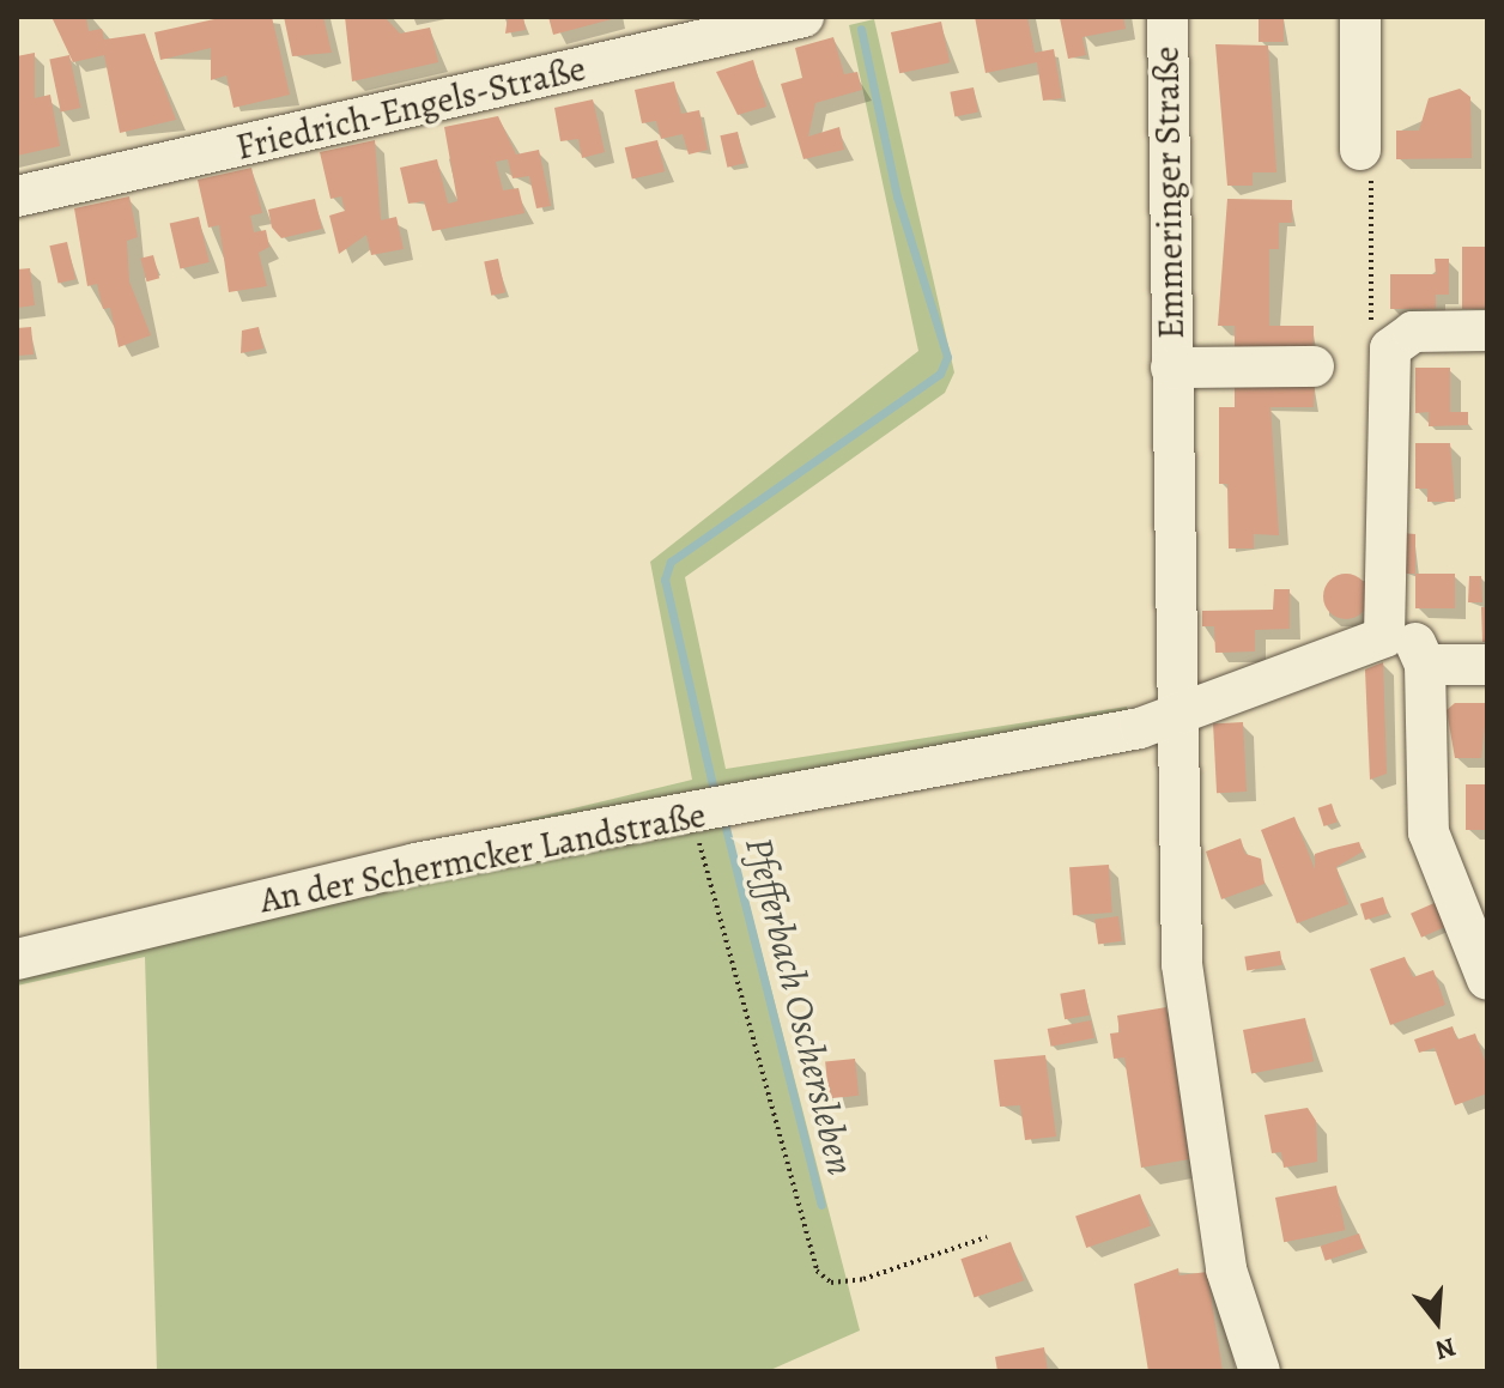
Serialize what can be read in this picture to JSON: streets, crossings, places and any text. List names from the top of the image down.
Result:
{
  "streets": {
    "street": ["Friedrich-Engels-Straße", "Emmeringer Straße", "An der Schermcker Landstraße"]
  },
  "crossings": [
    ["Emmeringer Straße", "An der Schermcker Landstraße"]
  ],
  "water": ["Pfefferbach Oschersleben"],
  "north": "bottom"
}
